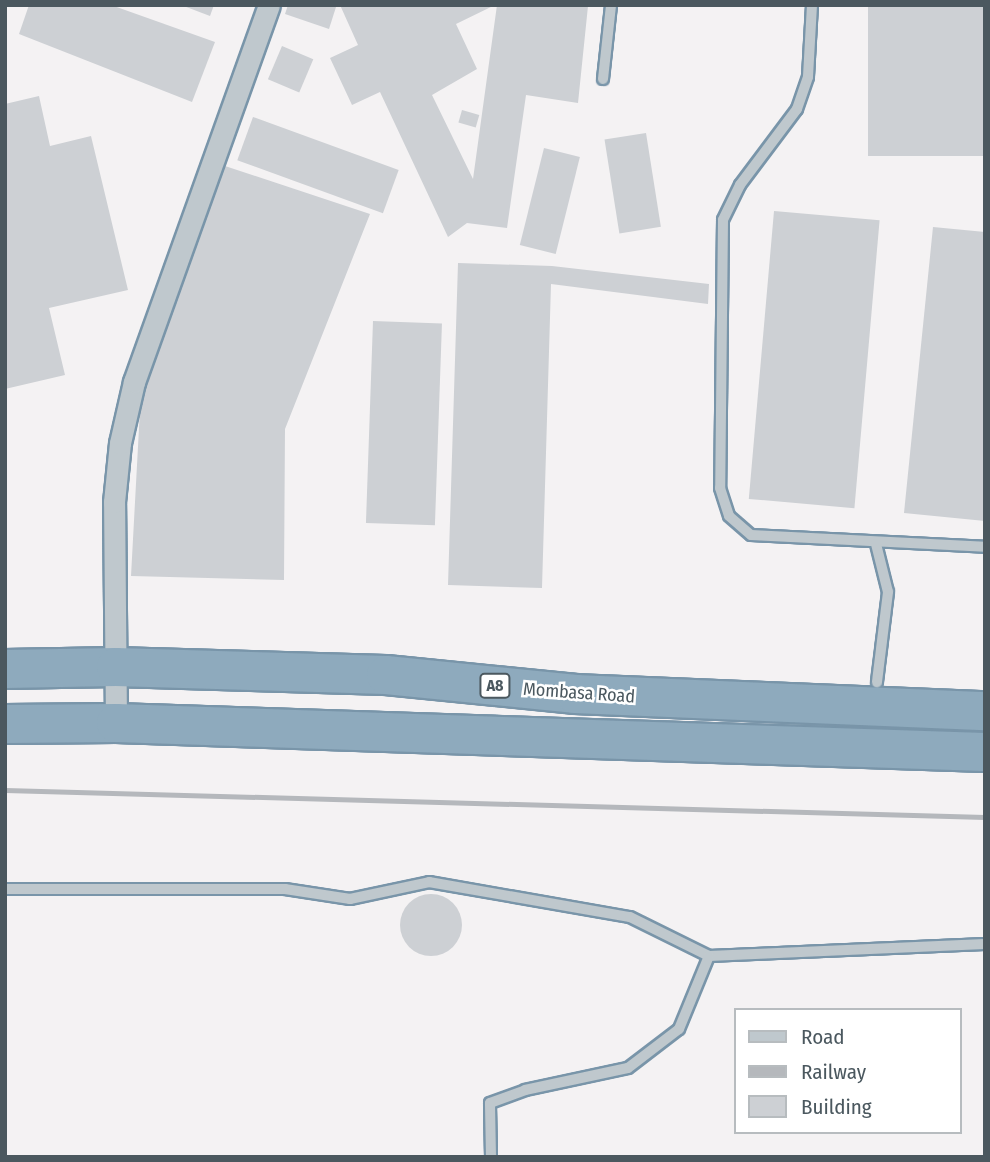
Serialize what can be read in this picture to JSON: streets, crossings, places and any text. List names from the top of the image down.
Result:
{
  "streets": {
    "highway": ["A8", "Mombasa Road"]
  },
  "legend": ["Road", "Railway", "Building"]
}
